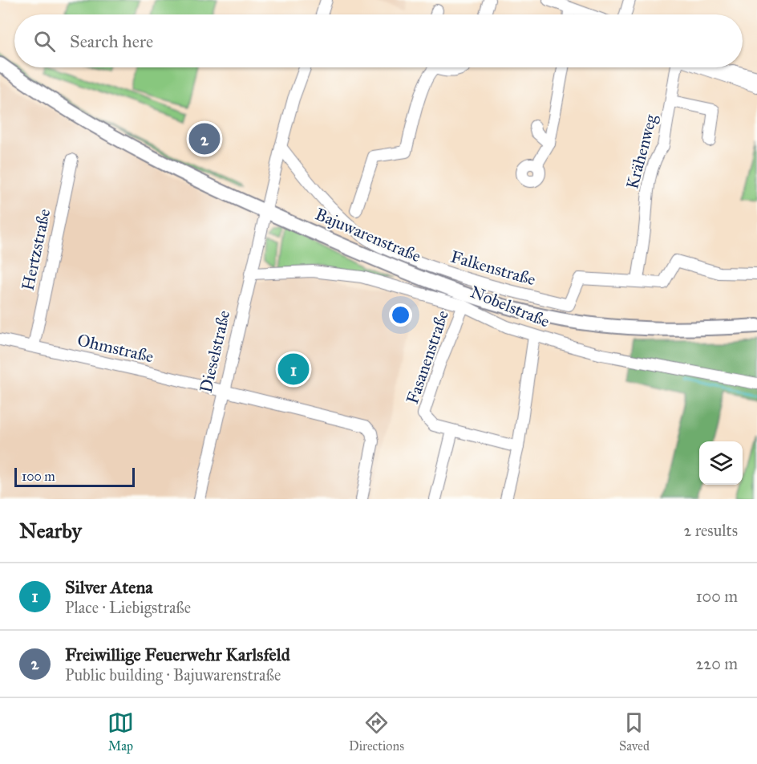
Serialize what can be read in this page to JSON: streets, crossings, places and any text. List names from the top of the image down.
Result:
{
  "streets": {
    "main road": ["Bajuwarenstraße"],
    "street": [
      "Krähenweg",
      "Hertzstraße",
      "Falkenstraße",
      "Nobelstraße",
      "Ohmstraße",
      "Dieselstraße",
      "Fasanenstraße"
    ]
  },
  "crossings": [
    ["Krähenweg", "Falkenstraße"],
    ["Bajuwarenstraße", "Dieselstraße"],
    ["Hertzstraße", "Ohmstraße"],
    ["Nobelstraße", "Dieselstraße"],
    ["Nobelstraße", "Fasanenstraße"],
    ["Ohmstraße", "Dieselstraße"]
  ],
  "scale_bar": "100 m",
  "page": {
    "search": "Search here",
    "pins": ["2", "1"],
    "scale": "100 m",
    "heading": ["Nearby", "2 results"],
    "list": [
      {
        "mark": "1",
        "name": "Silver Atena",
        "note": "Place · Liebigstraße",
        "value": "100 m"
      },
      {
        "mark": "2",
        "name": "Freiwillige Feuerwehr Karlsfeld",
        "note": "Public building · Bajuwarenstraße",
        "value": "220 m"
      }
    ],
    "nav": ["Map", "Directions", "Saved"]
  }
}
